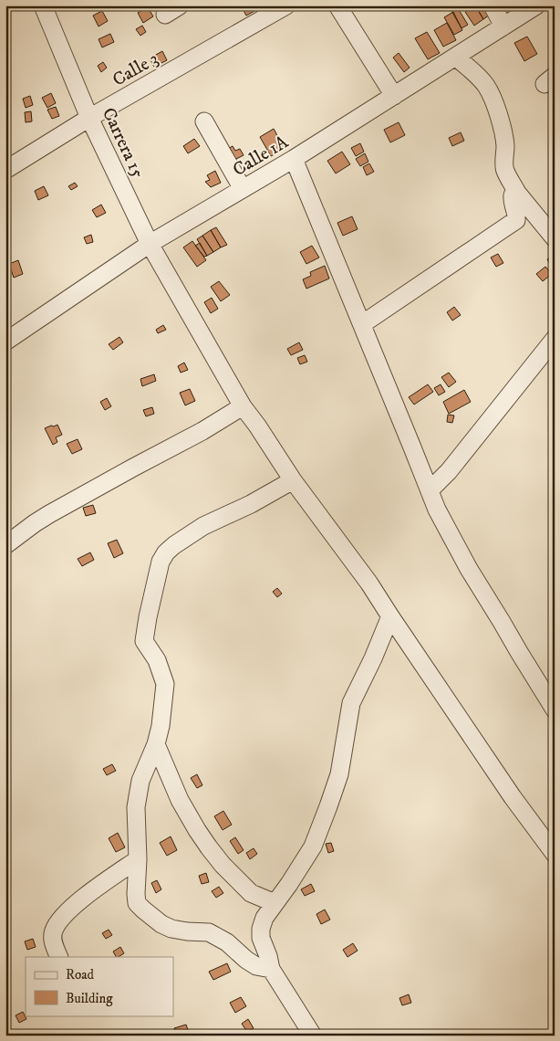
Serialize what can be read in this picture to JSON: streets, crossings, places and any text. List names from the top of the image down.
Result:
{
  "streets": {
    "street": ["Calle 3", "Carrera 15", "Calle 1A"]
  },
  "crossings": [
    ["Calle 3", "Carrera 15"],
    ["Carrera 15", "Calle 1A"]
  ],
  "legend": ["Road", "Building"]
}
